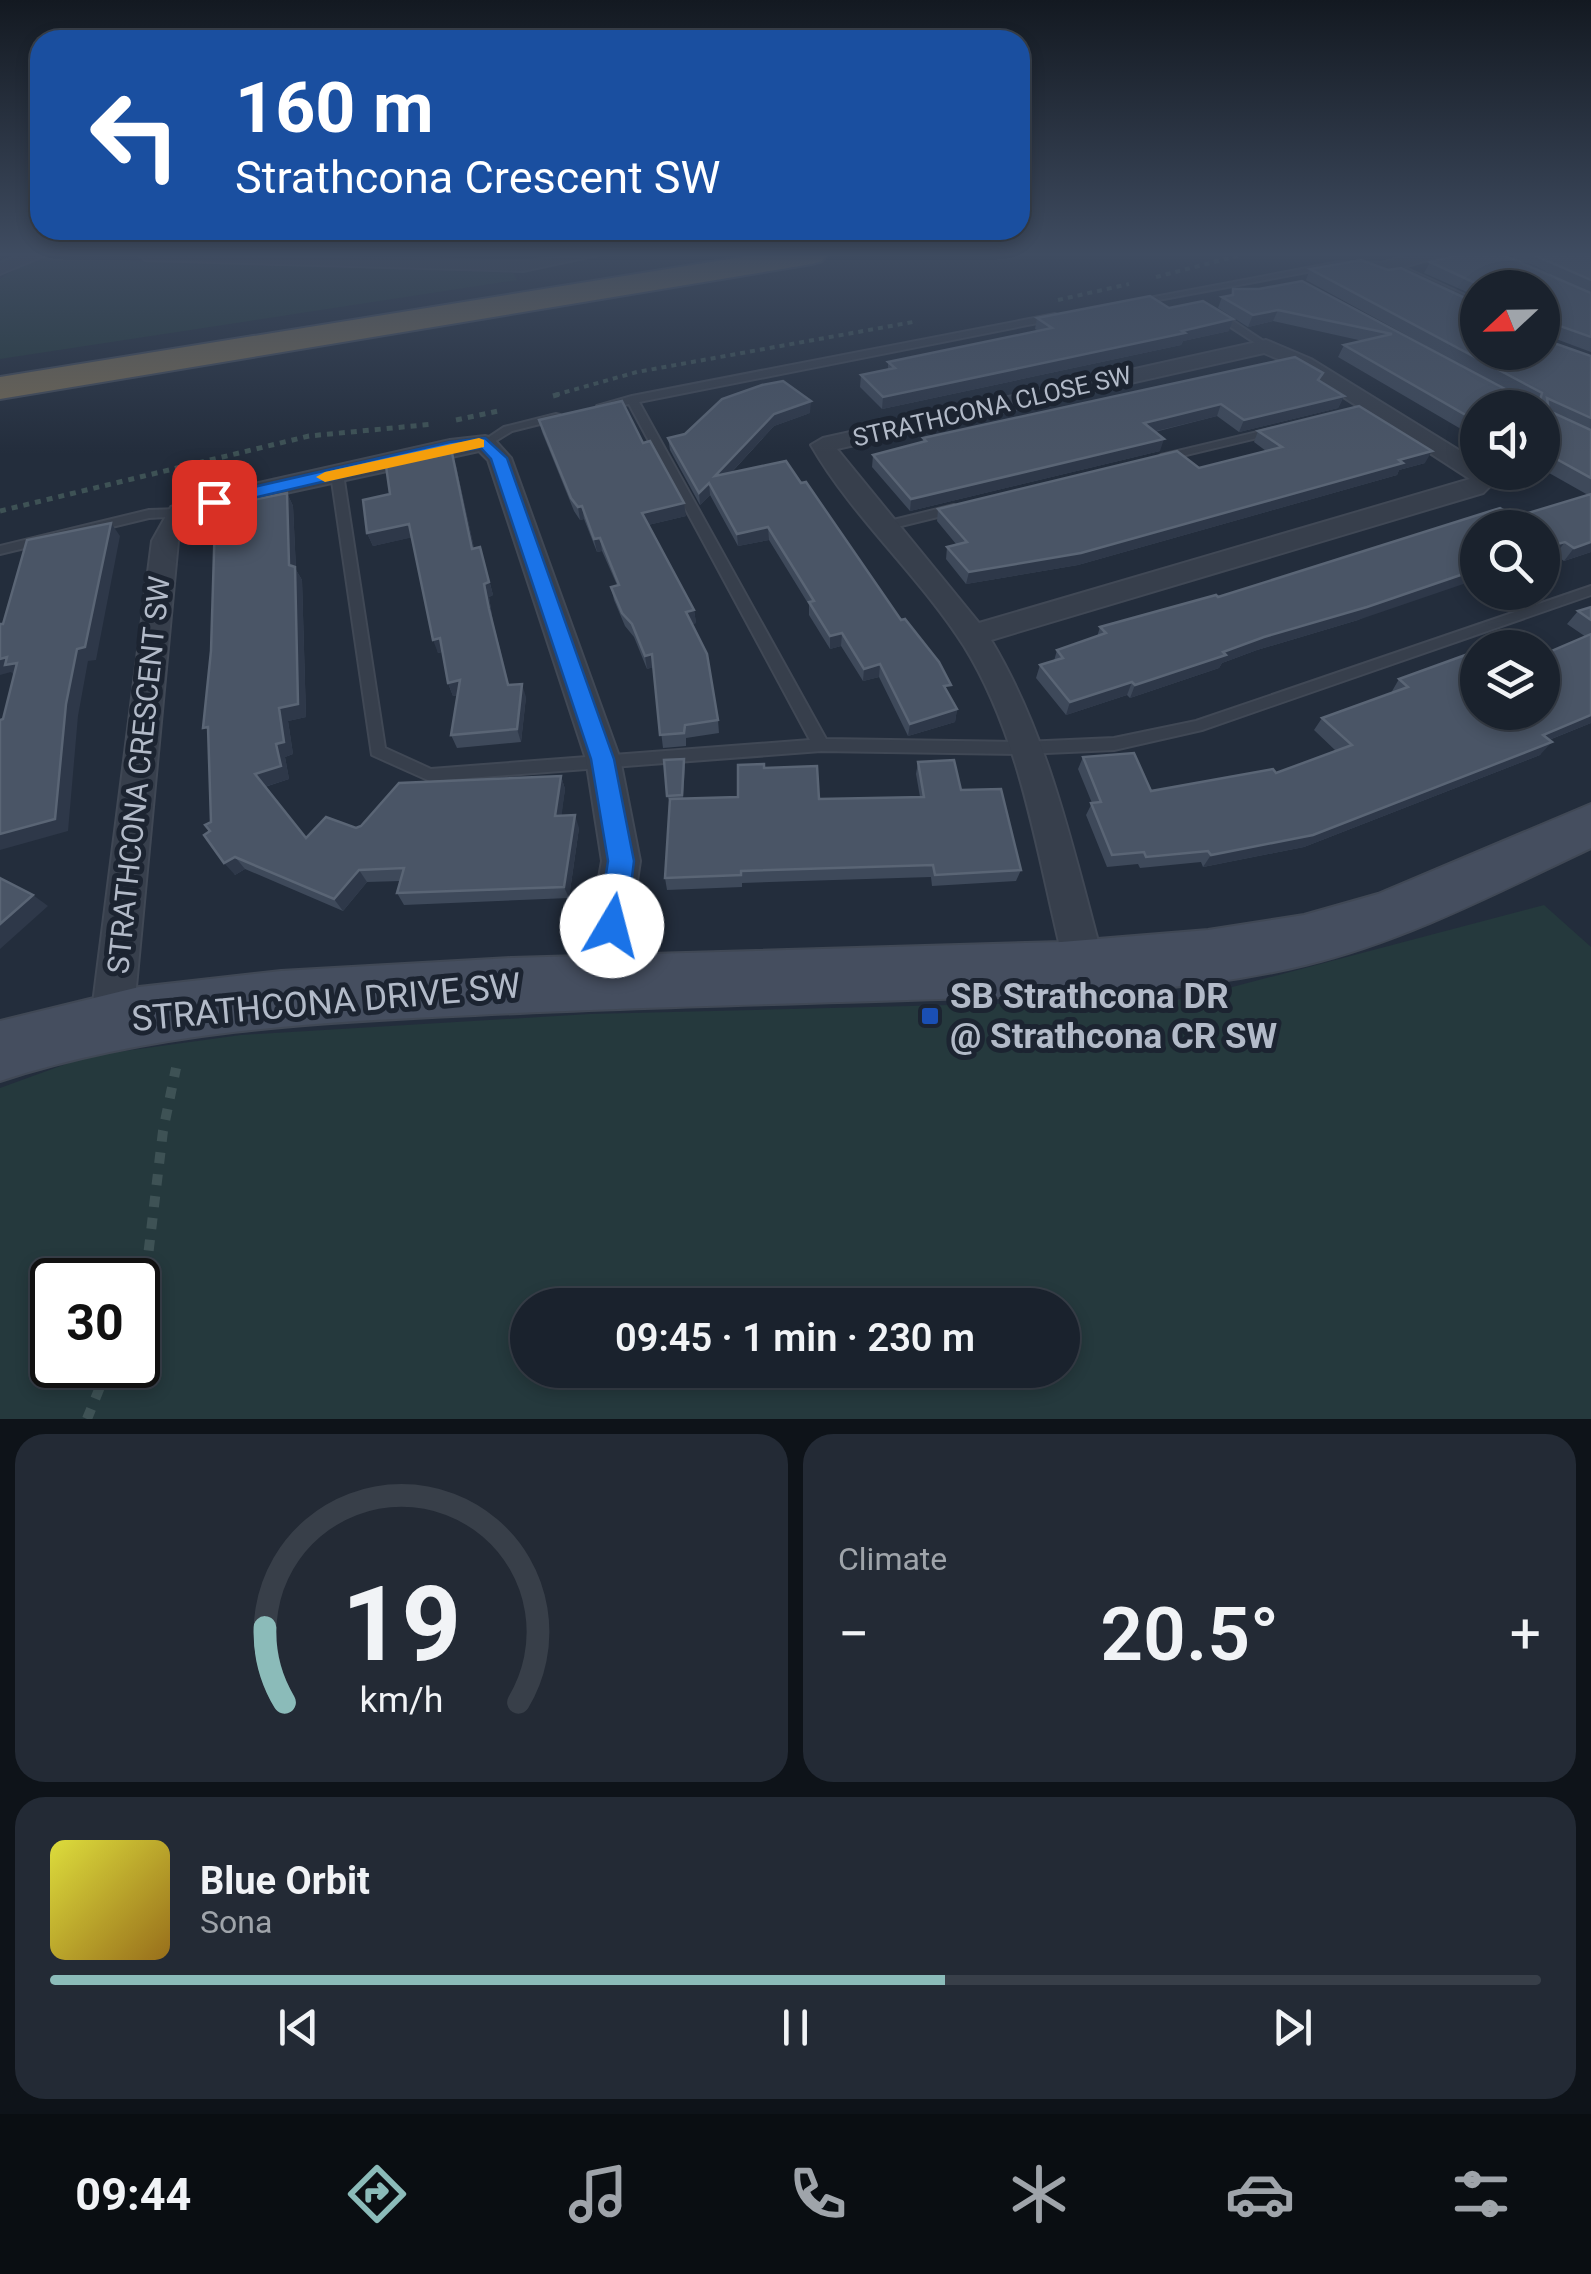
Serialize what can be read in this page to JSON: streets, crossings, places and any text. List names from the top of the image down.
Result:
{
  "streets": {
    "street": ["STRATHCONA CLOSE SW", "STRATHCONA CRESCENT SW", "STRATHCONA DRIVE SW"]
  },
  "crossings": [
    ["STRATHCONA CLOSE SW", "STRATHCONA DRIVE SW"],
    ["STRATHCONA CRESCENT SW", "STRATHCONA DRIVE SW"]
  ],
  "places": {
    "transit": ["SB Strathcona DR @ Strathcona CR SW"]
  },
  "north": "left",
  "page": {
    "turn": ["160 m", "Strathcona Crescent SW"],
    "limit": "30",
    "trip": "09:45 · 1 min · 230 m",
    "tile": "Climate",
    "heat": ["−", "20.5°", "+"],
    "song": ["Blue Orbit", "Sona"],
    "tabs": "09:44",
    "gauge": ["19", "km/h"]
  }
}
